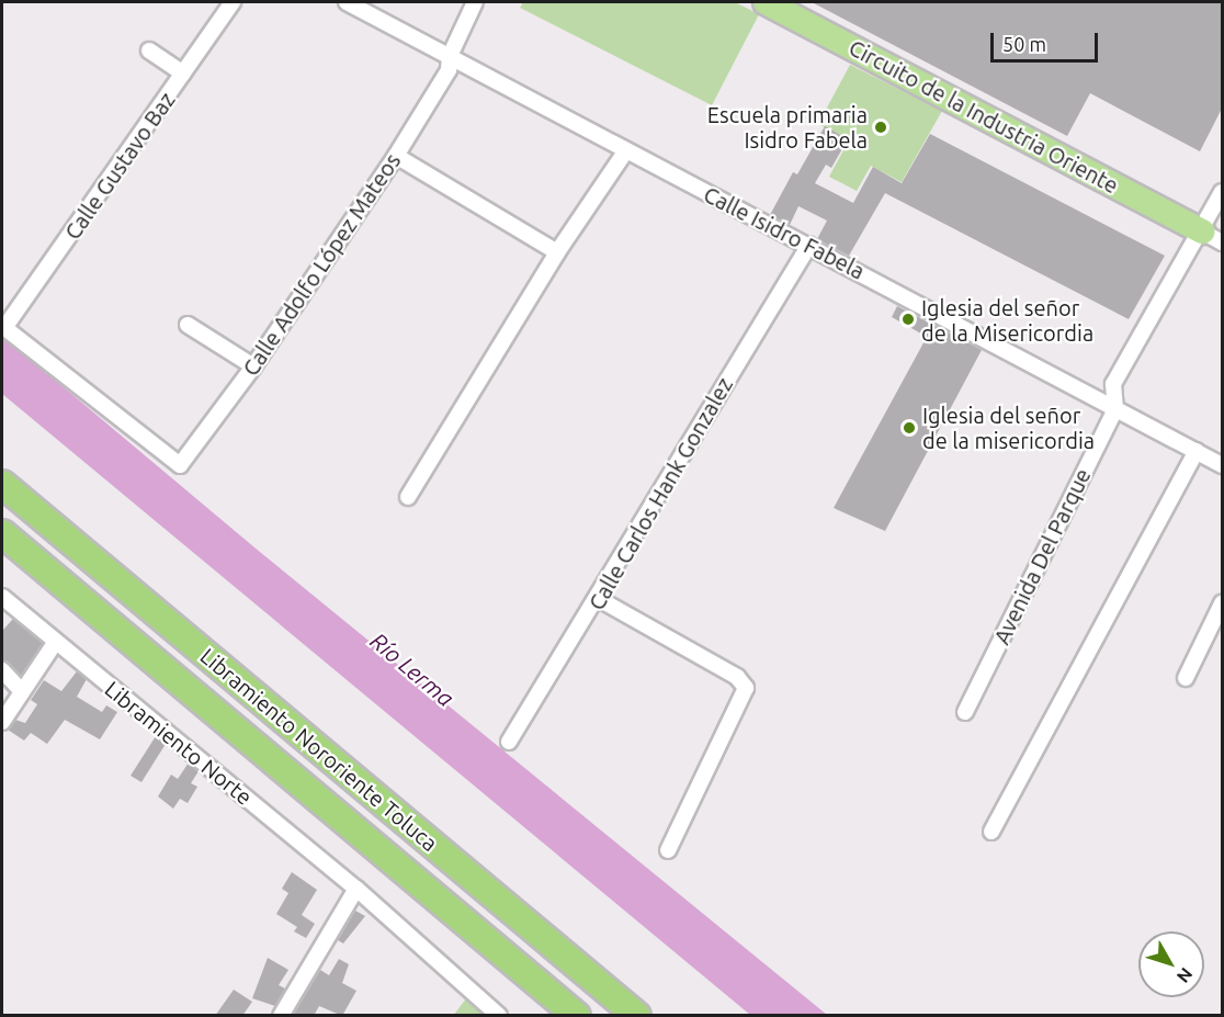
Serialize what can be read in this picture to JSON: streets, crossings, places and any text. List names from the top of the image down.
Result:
{
  "streets": {
    "highway": ["Circuito de la Industria Oriente", "Libramiento Nororiente Toluca"],
    "street": [
      "Calle Gustavo Baz",
      "Calle Isidro Fabela",
      "Calle Adolfo López Mateos",
      "Calle Carlos Hank Gonzalez",
      "Avenida Del Parque",
      "Libramiento Norte"
    ]
  },
  "crossings": [
    ["Circuito de la Industria Oriente", "Avenida Del Parque"],
    ["Calle Gustavo Baz", "Calle Adolfo López Mateos"],
    ["Calle Isidro Fabela", "Calle Adolfo López Mateos"],
    ["Calle Isidro Fabela", "Calle Carlos Hank Gonzalez"],
    ["Calle Isidro Fabela", "Avenida Del Parque"]
  ],
  "water": ["Río Lerma"],
  "places": ["Escuela primaria Isidro Fabela", "Iglesia del señor de la Misericordia", "Iglesia del señor de la misericordia"],
  "scale_bar": "50 m",
  "north": "bottom right"
}
